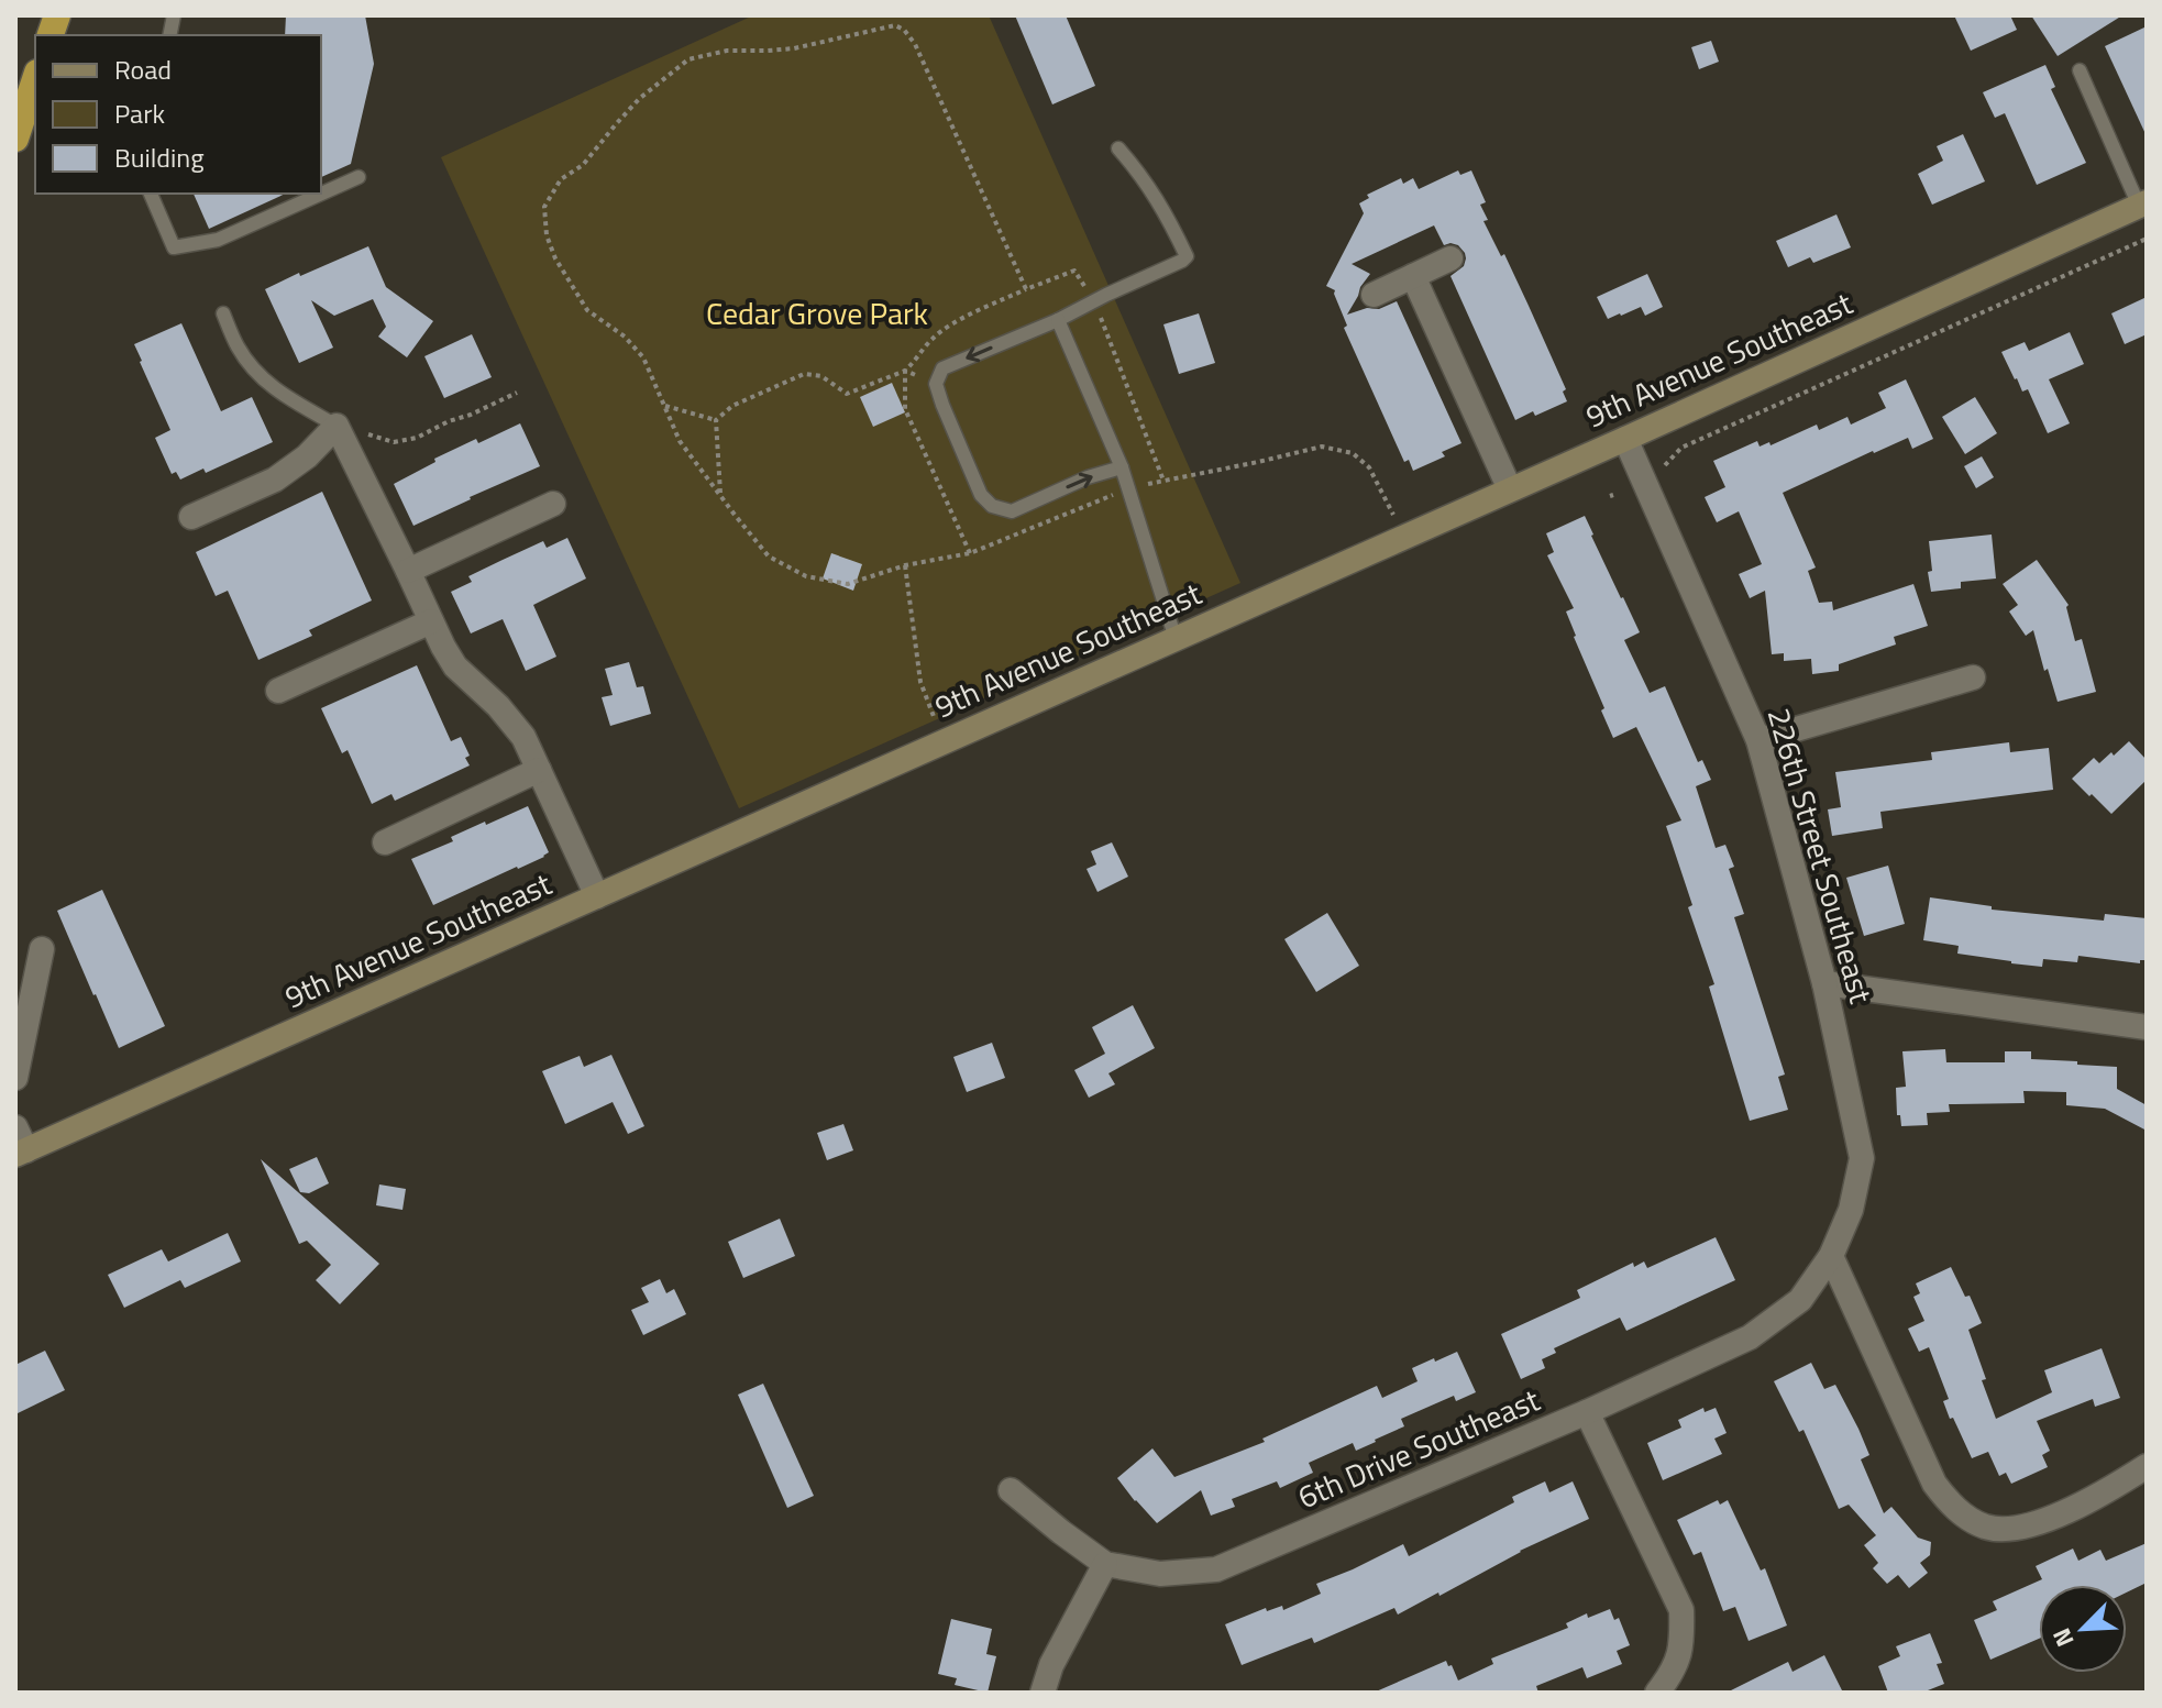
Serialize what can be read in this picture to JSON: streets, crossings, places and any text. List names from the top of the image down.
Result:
{
  "streets": {
    "main road": ["9th Avenue Southeast"],
    "street": ["226th Street Southeast", "6th Drive Southeast"]
  },
  "crossings": [
    ["9th Avenue Southeast", "226th Street Southeast"],
    ["226th Street Southeast", "6th Drive Southeast"]
  ],
  "parks": ["Cedar Grove Park"],
  "legend": ["Road", "Park", "Building"],
  "north": "bottom left"
}
